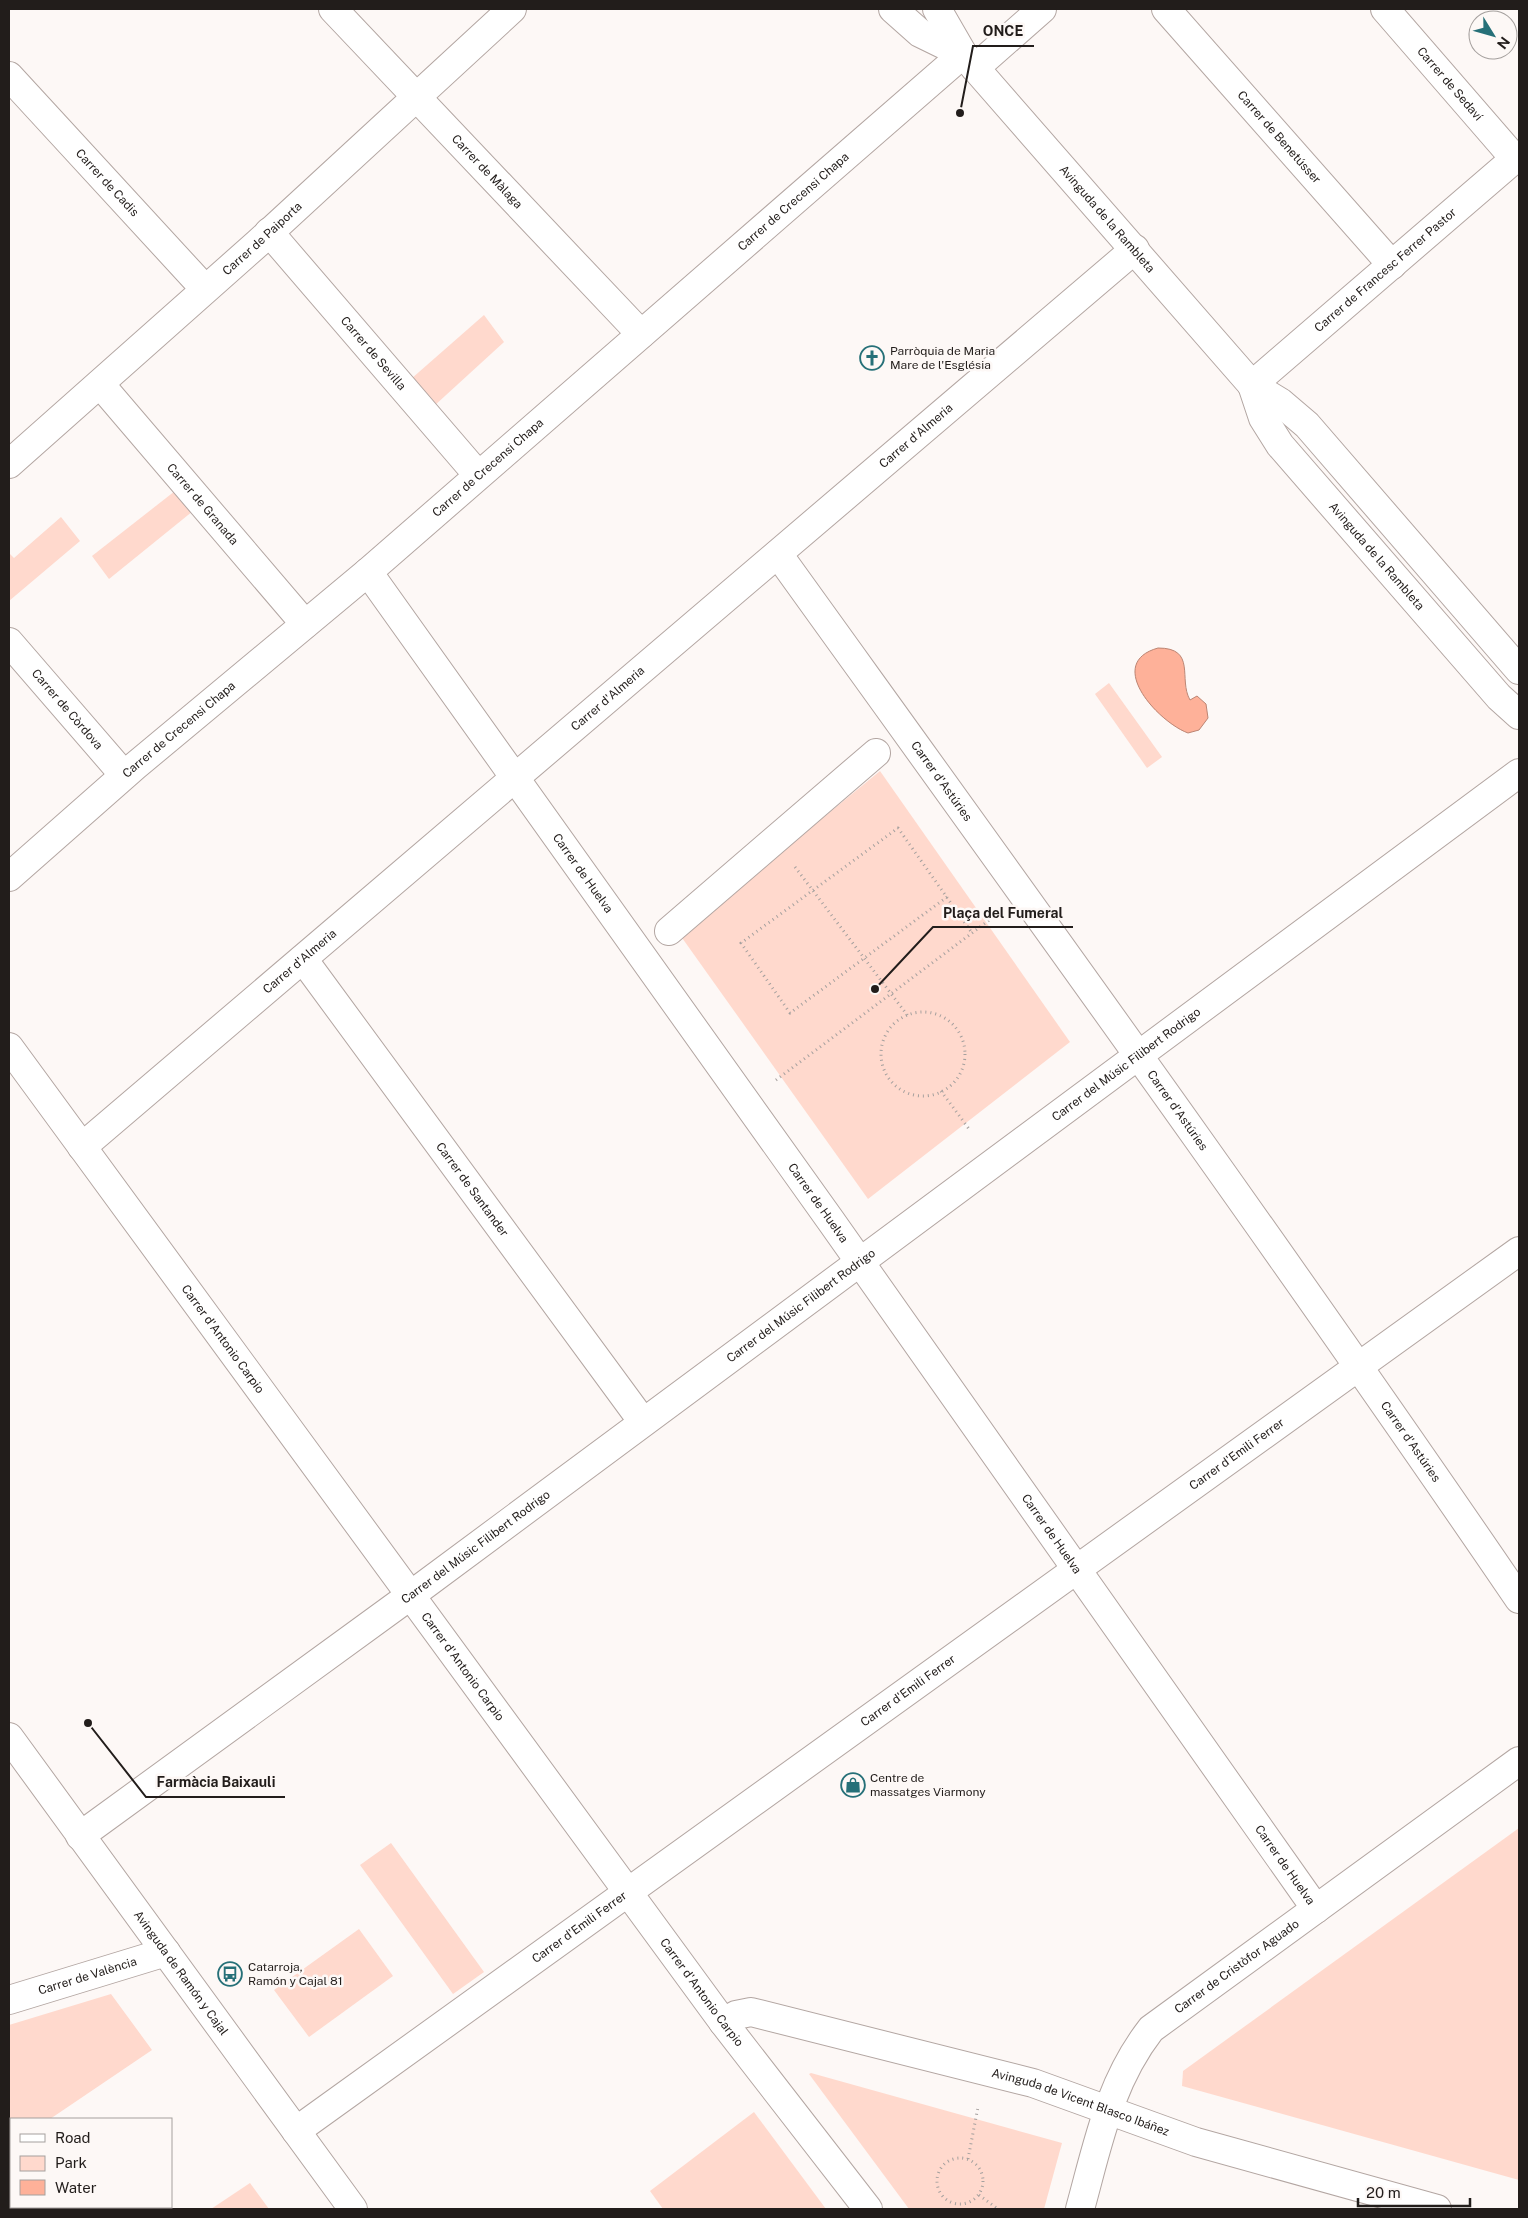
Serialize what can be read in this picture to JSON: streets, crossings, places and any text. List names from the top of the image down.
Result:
{
  "streets": {
    "street": [
      "Carrer de Sedaví",
      "Carrer de Benetússer",
      "Carrer de Màlaga",
      "Carrer de Cadis",
      "Carrer de Crecensi Chapa",
      "Avinguda de la Rambleta",
      "Carrer de Paiporta",
      "Carrer de Francesc Ferrer Pastor",
      "Carrer de Sevilla",
      "Carrer d'Almeria",
      "Carrer de Granada",
      "Carrer de Còrdova",
      "Carrer d'Astúries",
      "Carrer de Huelva",
      "Carrer del Músic Filibert Rodrigo",
      "Carrer de Santander",
      "Carrer d'Antonio Carpio",
      "Carrer d'Emili Ferrer",
      "Carrer de Cristòfor Aguado",
      "Avinguda de Ramón y Cajal",
      "Carrer de València",
      "Avinguda de Vicent Blasco Ibáñez"
    ]
  },
  "crossings": [
    ["Carrer de Sedaví", "Carrer de Francesc Ferrer Pastor"],
    ["Carrer de Benetússer", "Carrer de Francesc Ferrer Pastor"],
    ["Carrer de Màlaga", "Carrer de Crecensi Chapa"],
    ["Carrer de Màlaga", "Carrer de Paiporta"],
    ["Carrer de Cadis", "Carrer de Paiporta"],
    ["Carrer de Crecensi Chapa", "Avinguda de la Rambleta"],
    ["Carrer de Crecensi Chapa", "Carrer de Sevilla"],
    ["Carrer de Crecensi Chapa", "Carrer de Granada"],
    ["Carrer de Crecensi Chapa", "Carrer de Còrdova"],
    ["Carrer de Crecensi Chapa", "Carrer de Huelva"],
    ["Avinguda de la Rambleta", "Carrer de Francesc Ferrer Pastor"],
    ["Avinguda de la Rambleta", "Carrer d'Almeria"],
    ["Carrer de Paiporta", "Carrer de Sevilla"],
    ["Carrer de Paiporta", "Carrer de Granada"],
    ["Carrer d'Almeria", "Carrer d'Astúries"],
    ["Carrer d'Almeria", "Carrer de Huelva"],
    ["Carrer d'Almeria", "Carrer de Santander"],
    ["Carrer d'Almeria", "Carrer d'Antonio Carpio"],
    ["Carrer d'Astúries", "Carrer del Músic Filibert Rodrigo"],
    ["Carrer d'Astúries", "Carrer d'Emili Ferrer"],
    ["Carrer de Huelva", "Carrer del Músic Filibert Rodrigo"],
    ["Carrer de Huelva", "Carrer d'Emili Ferrer"],
    ["Carrer de Huelva", "Carrer de Cristòfor Aguado"],
    ["Carrer del Músic Filibert Rodrigo", "Carrer de Santander"],
    ["Carrer del Músic Filibert Rodrigo", "Carrer d'Antonio Carpio"],
    ["Carrer del Músic Filibert Rodrigo", "Avinguda de Ramón y Cajal"],
    ["Carrer d'Antonio Carpio", "Carrer d'Emili Ferrer"],
    ["Carrer d'Antonio Carpio", "Avinguda de Vicent Blasco Ibáñez"],
    ["Carrer d'Emili Ferrer", "Avinguda de Ramón y Cajal"],
    ["Carrer de Cristòfor Aguado", "Avinguda de Vicent Blasco Ibáñez"],
    ["Avinguda de Ramón y Cajal", "Carrer de València"]
  ],
  "places": {
    "other": ["ONCE", "Plaça del Fumeral", "Farmàcia Baixauli"],
    "church": ["Parròquia de Maria Mare de l'Església"],
    "shop": ["Centre de massatges Viarmony"],
    "bus stop": ["Catarroja, Ramón y Cajal 81"]
  },
  "legend": ["Road", "Park", "Water"],
  "scale_bar": "20 m",
  "north": "bottom right"
}
